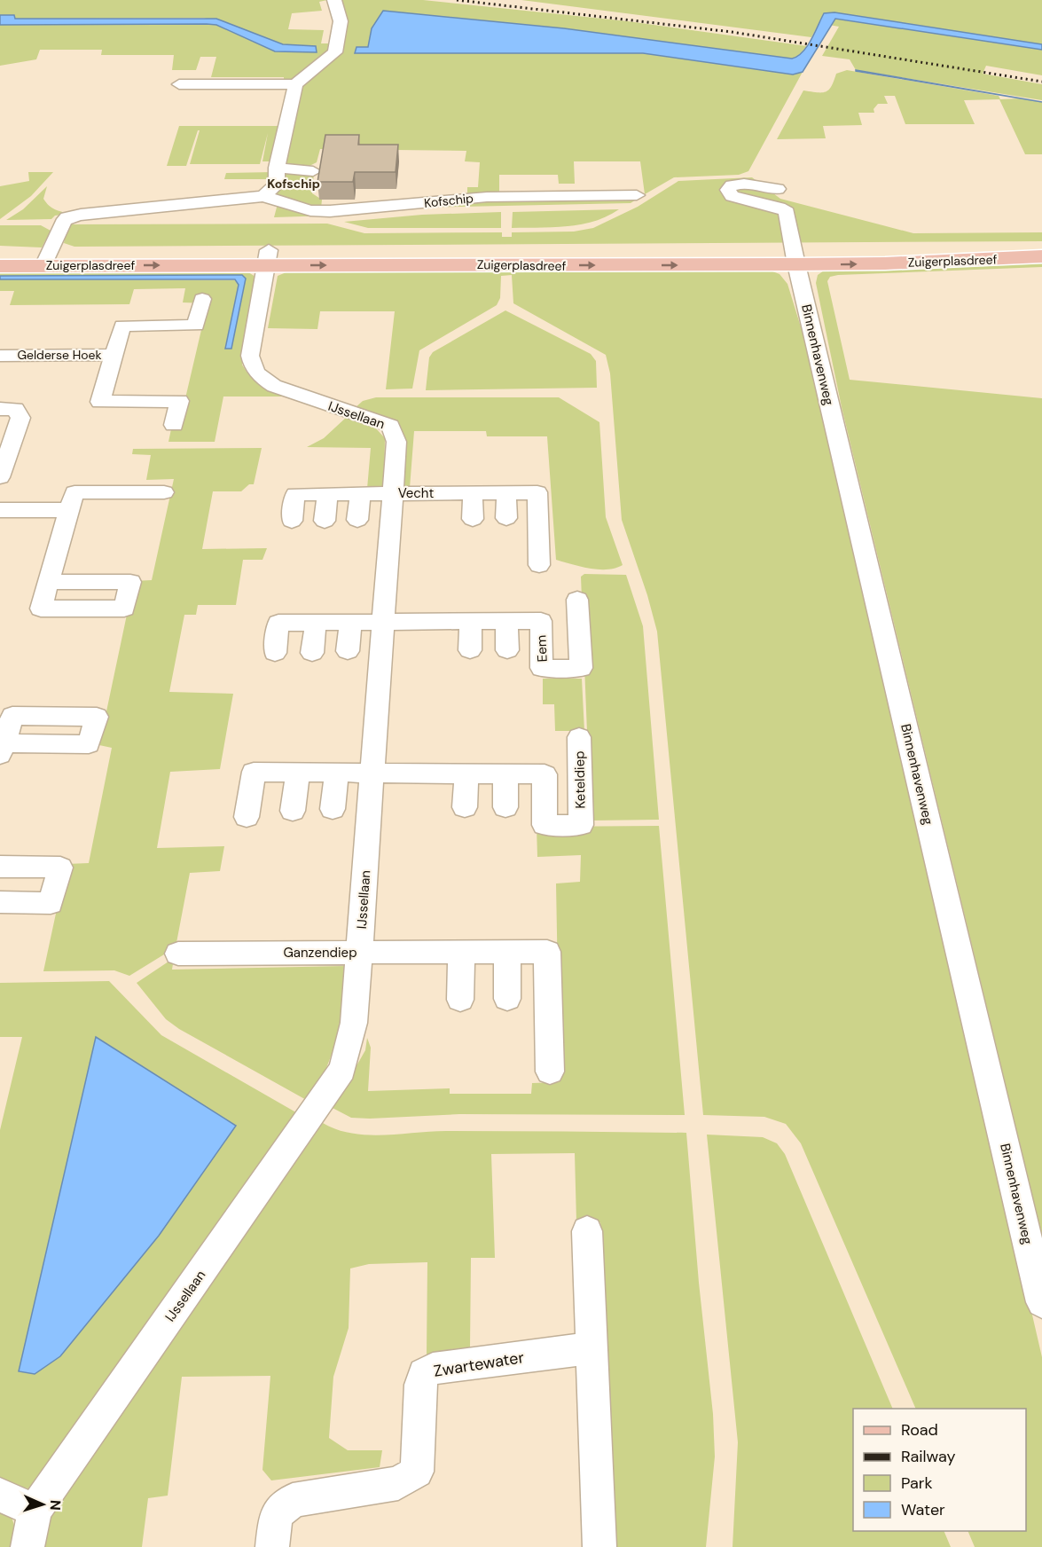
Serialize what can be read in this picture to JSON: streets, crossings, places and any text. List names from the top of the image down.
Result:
{
  "streets": {
    "main road": ["Zuigerplasdreef"],
    "street": [
      "Kofschip",
      "Gelderse Hoek",
      "Binnenhavenweg",
      "IJssellaan",
      "Vecht",
      "Eem",
      "Keteldiep",
      "Ganzendiep",
      "Zwartewater"
    ]
  },
  "crossings": [
    ["Kofschip", "Zuigerplasdreef"],
    ["Zuigerplasdreef", "Binnenhavenweg"],
    ["Zuigerplasdreef", "IJssellaan"],
    ["IJssellaan", "Vecht"],
    ["IJssellaan", "Eem"],
    ["IJssellaan", "Keteldiep"],
    ["IJssellaan", "Ganzendiep"]
  ],
  "districts": ["Kofschip"],
  "legend": [
    "Road",
    "Railway",
    "Park",
    "Water"
  ],
  "north": "right"
}
